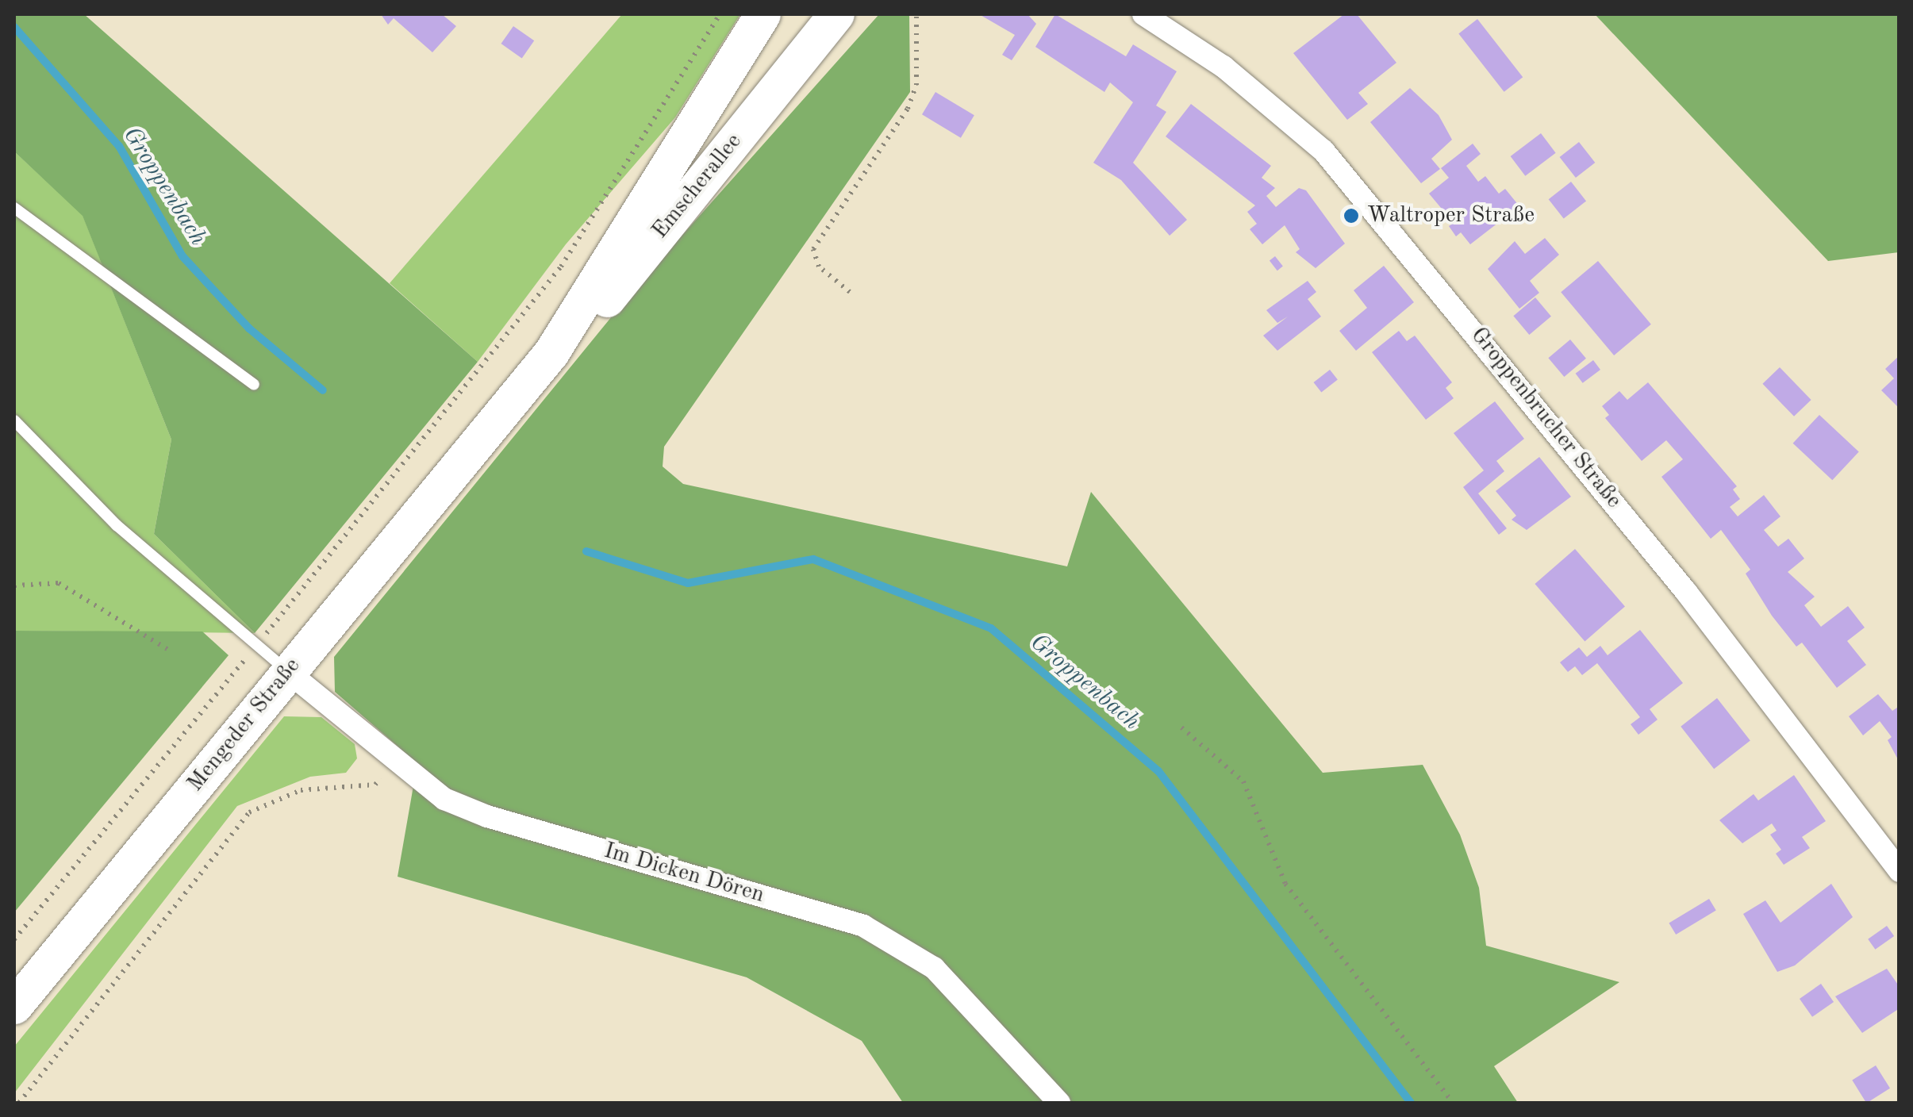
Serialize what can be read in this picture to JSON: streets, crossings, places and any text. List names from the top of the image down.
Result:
{
  "streets": {
    "main road": ["Emscherallee", "Mengeder Straße"],
    "street": ["Groppenbrucher Straße", "Im Dicken Dören"]
  },
  "crossings": [
    ["Emscherallee", "Mengeder Straße"],
    ["Mengeder Straße", "Im Dicken Dören"]
  ],
  "water": ["Groppenbach"],
  "places": ["Waltroper Straße"]
}
